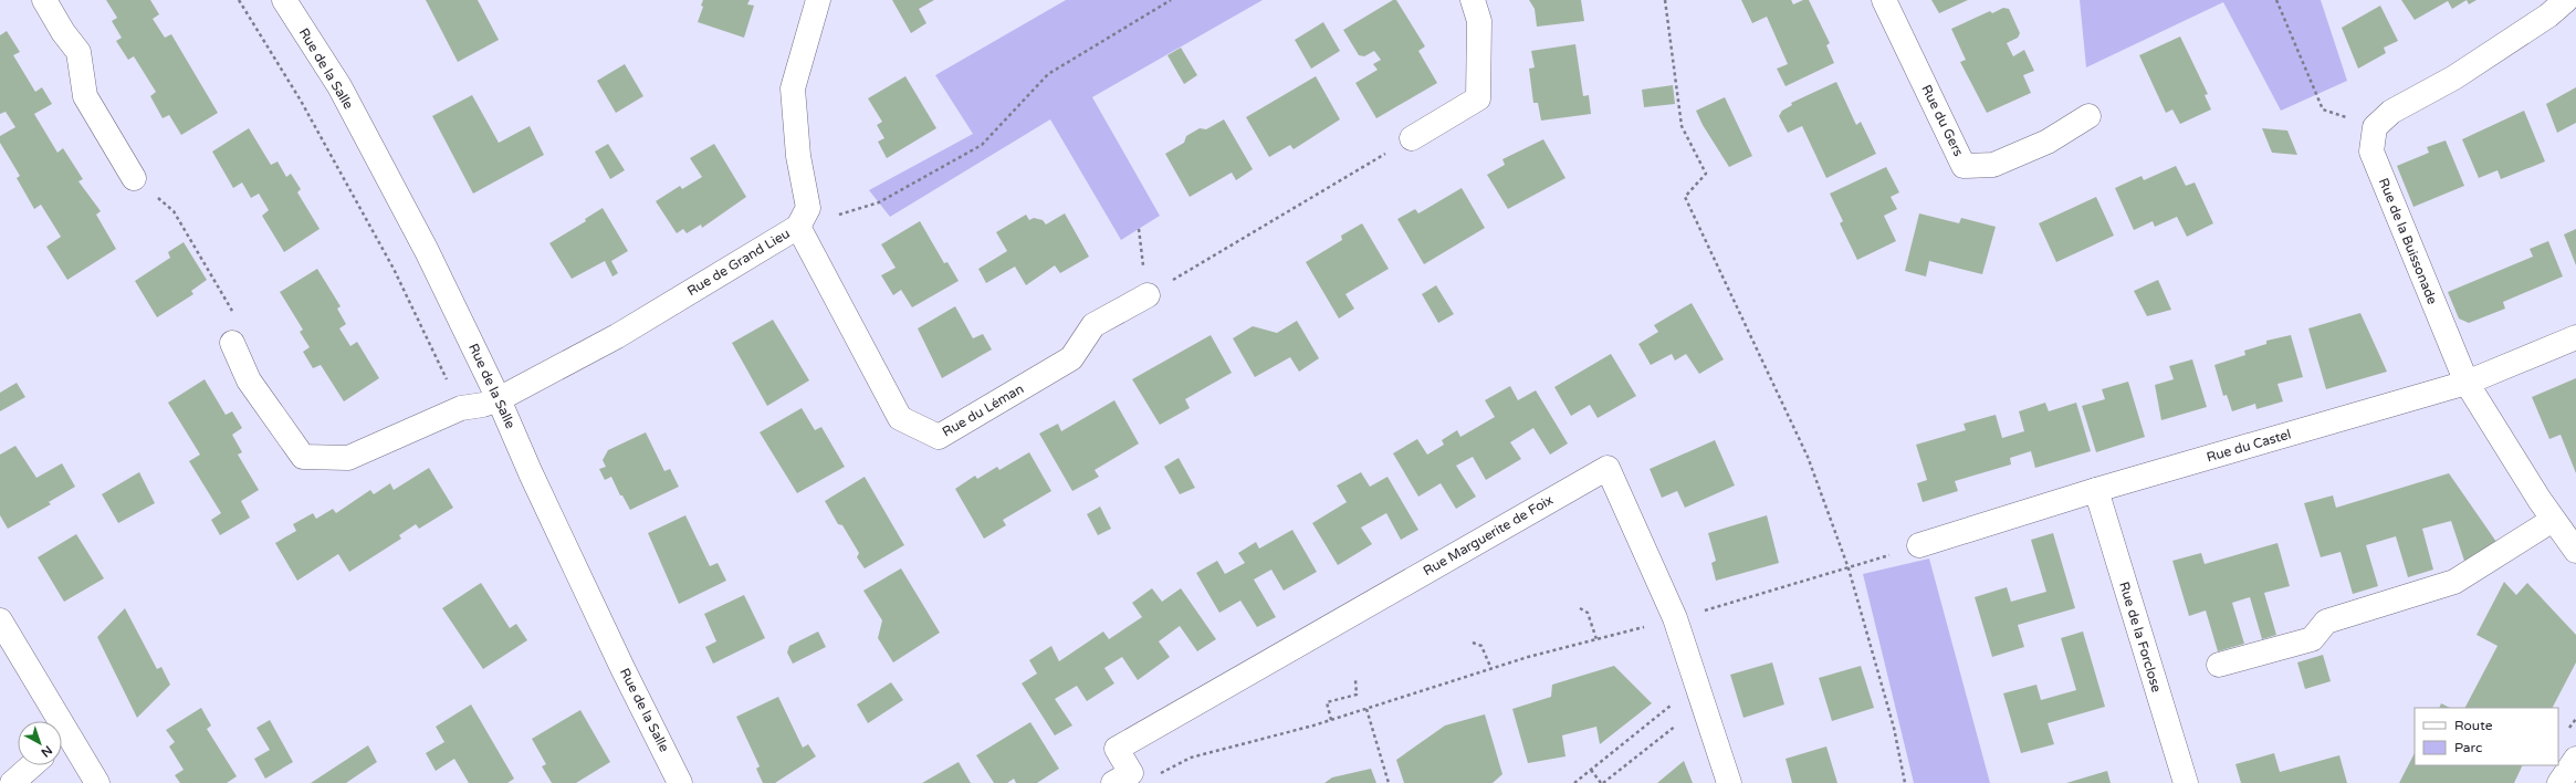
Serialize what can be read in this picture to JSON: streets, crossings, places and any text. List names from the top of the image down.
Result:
{
  "streets": {
    "street": [
      "Rue de la Salle",
      "Rue du Gers",
      "Rue de la Buissonade",
      "Rue de Grand Lieu",
      "Rue du Léman",
      "Rue du Castel",
      "Rue Marguerite de Foix",
      "Rue de la Forclose"
    ]
  },
  "crossings": [
    ["Rue de la Salle", "Rue de Grand Lieu"],
    ["Rue de la Buissonade", "Rue du Castel"],
    ["Rue de Grand Lieu", "Rue du Léman"],
    ["Rue du Castel", "Rue de la Forclose"]
  ],
  "legend": ["Route", "Parc"],
  "north": "bottom right"
}
